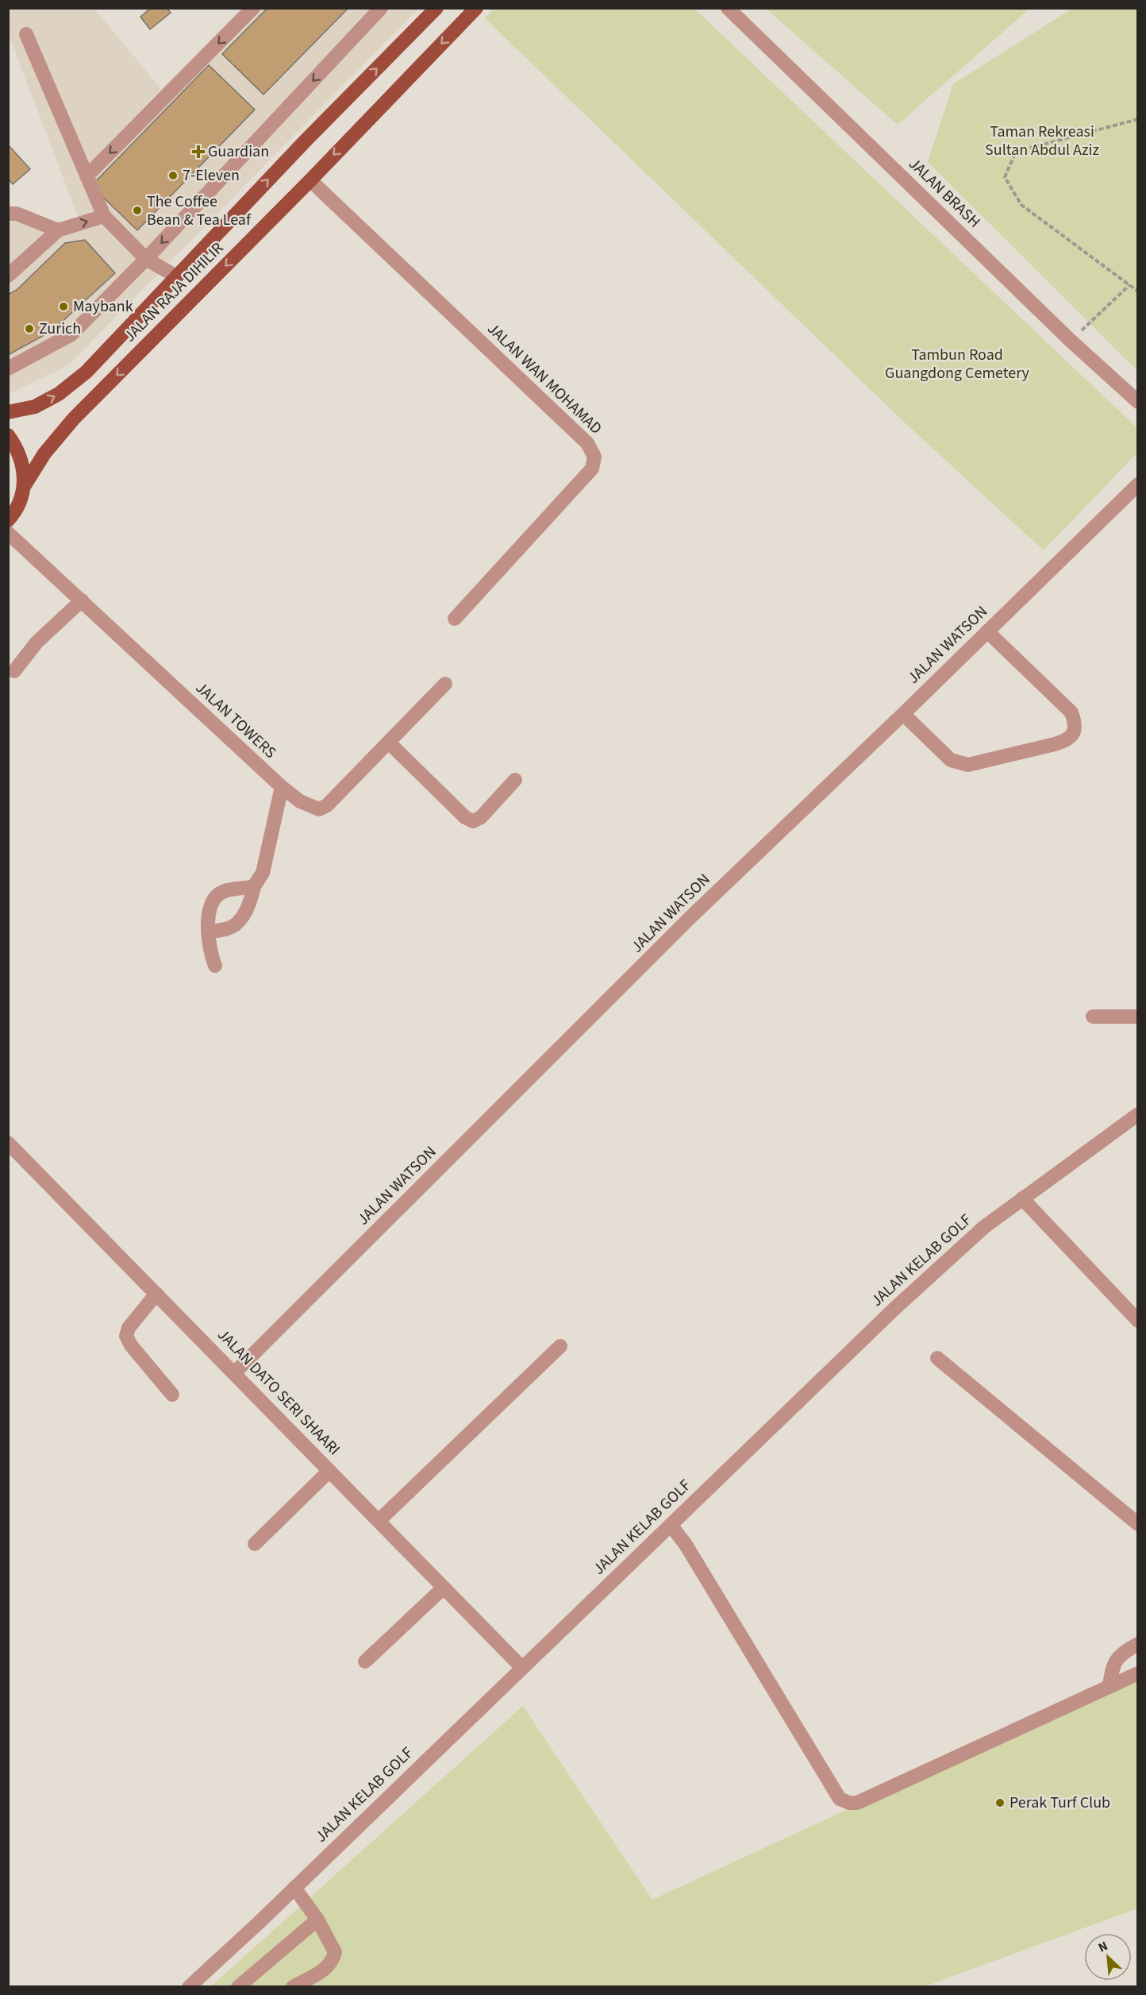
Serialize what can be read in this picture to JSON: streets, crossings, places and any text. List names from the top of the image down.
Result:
{
  "streets": {
    "main road": ["JALAN RAJA DIHILIR"],
    "street": [
      "JALAN BRASH",
      "JALAN WAN MOHAMAD",
      "JALAN WATSON",
      "JALAN TOWERS",
      "JALAN KELAB GOLF",
      "JALAN DATO SERI SHAARI"
    ]
  },
  "crossings": [
    ["JALAN RAJA DIHILIR", "JALAN WAN MOHAMAD"],
    ["JALAN WATSON", "JALAN DATO SERI SHAARI"],
    ["JALAN KELAB GOLF", "JALAN DATO SERI SHAARI"]
  ],
  "parks": ["Taman Rekreasi Sultan Abdul Aziz", "Tambun Road Guangdong Cemetery"],
  "places": {
    "health": ["Guardian"],
    "other": [
      "7-Eleven",
      "The Coffee Bean & Tea Leaf",
      "Maybank",
      "Zurich",
      "Perak Turf Club"
    ]
  },
  "north": "top left"
}
